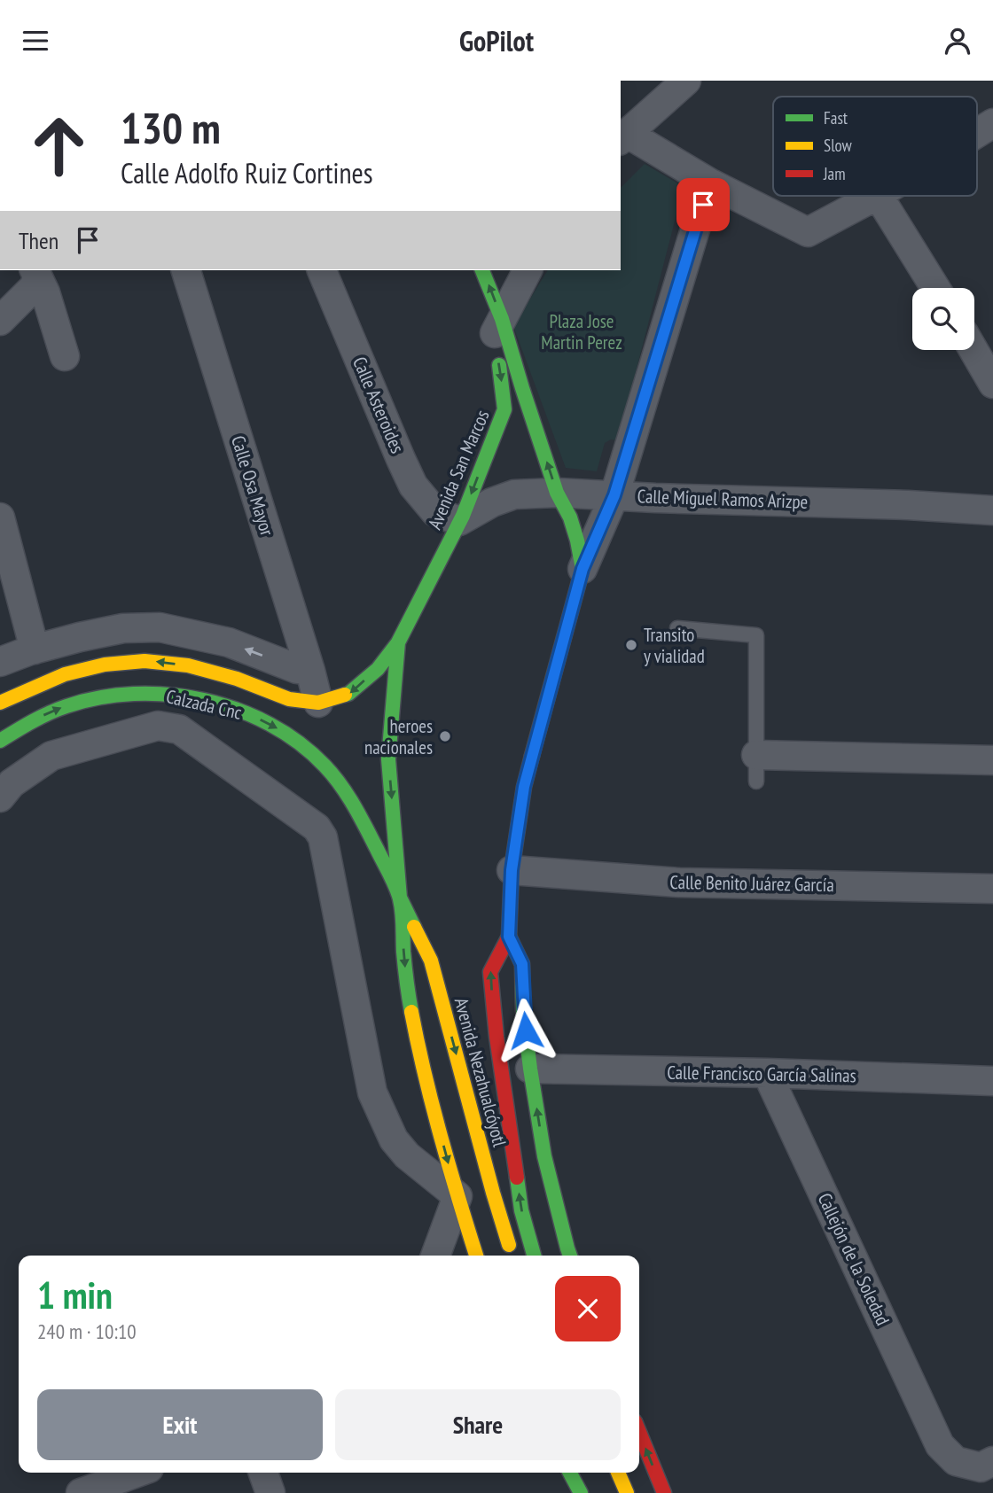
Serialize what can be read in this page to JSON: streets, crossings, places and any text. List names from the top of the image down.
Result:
{
  "streets": {
    "main road": ["Avenida San Marcos", "Calzada Cnc", "Avenida Nezahualcóyotl"],
    "street": [
      "Calle Asteroides",
      "Calle Osa Mayor",
      "Calle Miguel Ramos Arizpe",
      "Calle Benito Juárez García",
      "Calle Francisco García Salinas",
      "Callejón de la Soledad"
    ]
  },
  "crossings": [
    ["Calle Asteroides", "Avenida San Marcos"],
    ["Calle Asteroides", "Calle Miguel Ramos Arizpe"],
    ["Avenida San Marcos", "Calle Miguel Ramos Arizpe"],
    ["Avenida San Marcos", "Calzada Cnc"],
    ["Avenida San Marcos", "Avenida Nezahualcóyotl"],
    ["Calle Osa Mayor", "Calzada Cnc"],
    ["Calzada Cnc", "Avenida Nezahualcóyotl"],
    ["Calle Benito Juárez García", "Avenida Nezahualcóyotl"],
    ["Avenida Nezahualcóyotl", "Calle Francisco García Salinas"],
    ["Calle Francisco García Salinas", "Callejón de la Soledad"]
  ],
  "parks": ["Plaza Jose Martin Perez"],
  "places": ["Transito y vialidad", "heroes nacionales"],
  "legend": ["Fast", "Slow", "Jam"],
  "page": {
    "header": "GoPilot",
    "turn": ["130 m", "Calle Adolfo Ruiz Cortines"],
    "then": "Then",
    "heading": ["1 min", "240 m · 10:10"],
    "buttons": ["Exit", "Share"]
  }
}
